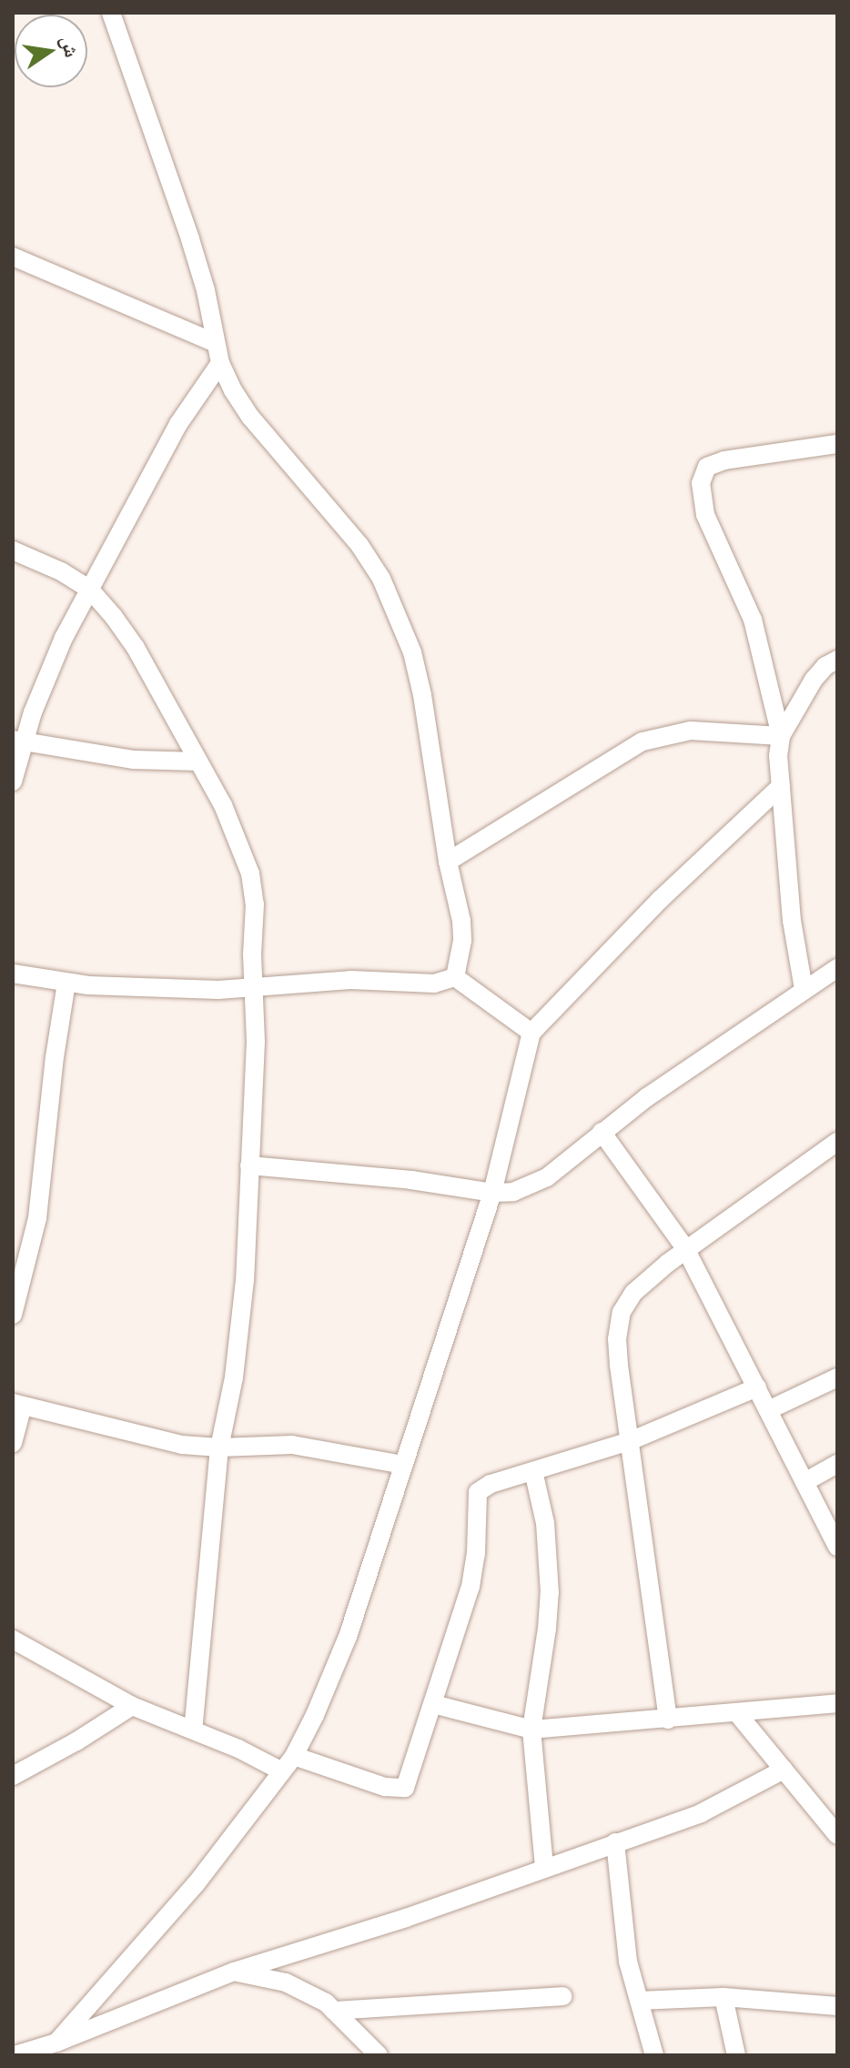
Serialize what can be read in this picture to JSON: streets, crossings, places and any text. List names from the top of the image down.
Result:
{
  "north": "right"
}
